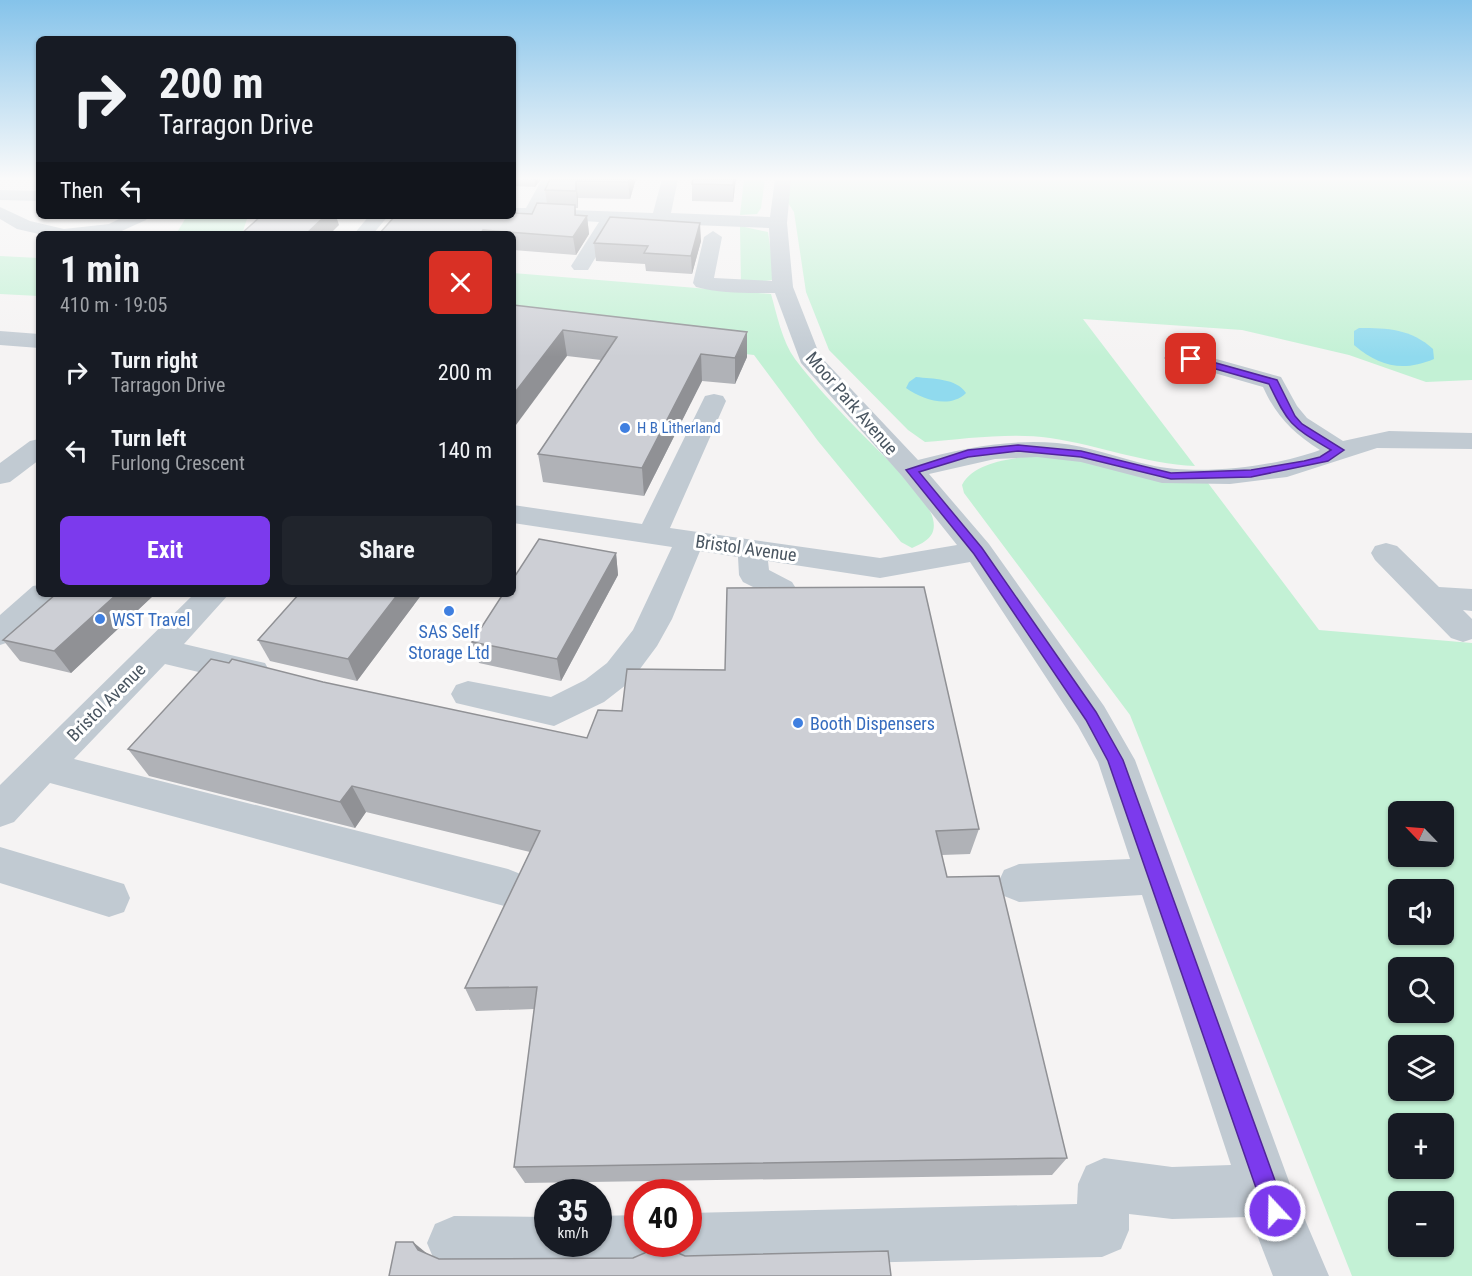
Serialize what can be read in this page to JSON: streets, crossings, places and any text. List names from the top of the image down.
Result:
{
  "streets": {
    "street": ["Moor Park Avenue", "Bristol Avenue"]
  },
  "crossings": [
    ["Moor Park Avenue", "Bristol Avenue"]
  ],
  "places": [
    "H B Litherland",
    "SAS Self Storage Ltd",
    "WST Travel",
    "Booth Dispensers"
  ],
  "north": "top left",
  "page": {
    "turn": ["200 m", "Tarragon Drive"],
    "then": "Then",
    "heading": ["1 min", "410 m · 19:05"],
    "list": [
      {
        "name": "Turn right",
        "note": "Tarragon Drive",
        "value": "200 m"
      },
      {
        "name": "Turn left",
        "note": "Furlong Crescent",
        "value": "140 m"
      }
    ],
    "buttons": ["Exit", "Share"],
    "map_buttons": ["+", "−"],
    "speed": "35 km/h",
    "limit": "40"
  }
}
